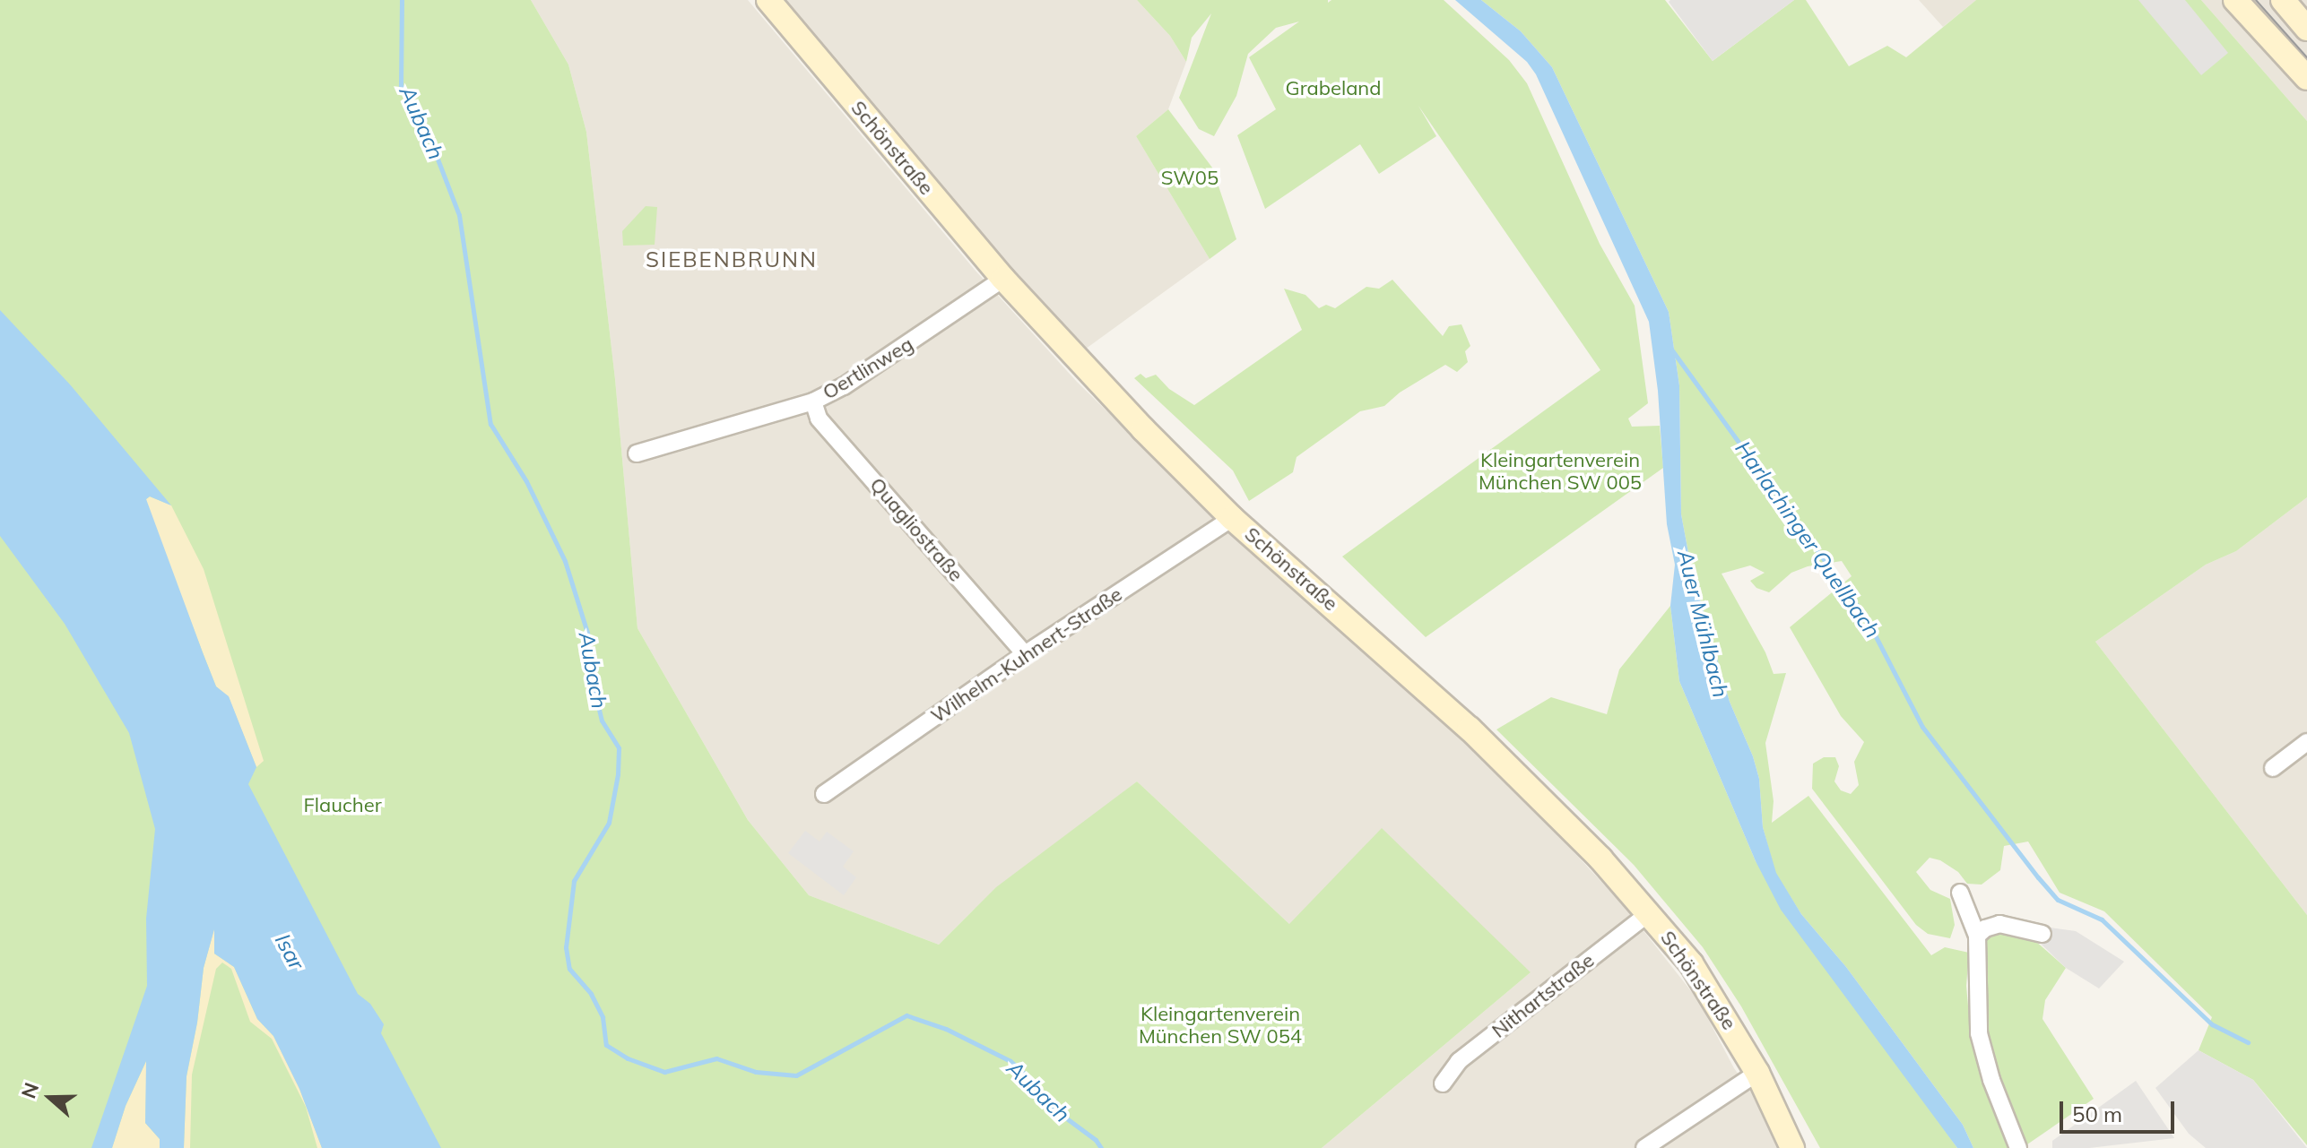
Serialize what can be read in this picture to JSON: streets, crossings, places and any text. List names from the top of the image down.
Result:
{
  "streets": {
    "street": [
      "Schönstraße",
      "Oertlinweg",
      "Quagliostraße",
      "Wilhelm-Kuhnert-Straße",
      "Nithartstraße"
    ]
  },
  "crossings": [
    ["Schönstraße", "Oertlinweg"],
    ["Schönstraße", "Wilhelm-Kuhnert-Straße"],
    ["Schönstraße", "Nithartstraße"],
    ["Oertlinweg", "Quagliostraße"],
    ["Quagliostraße", "Wilhelm-Kuhnert-Straße"]
  ],
  "districts": ["SIEBENBRUNN"],
  "water": [
    "Aubach",
    "Harlachinger Quellbach",
    "Auer Mühlbach",
    "Isar"
  ],
  "parks": [
    "Grabeland",
    "SW05",
    "Kleingartenverein München SW 005",
    "Flaucher",
    "Kleingartenverein München SW 054"
  ],
  "scale_bar": "50 m",
  "north": "left"
}
